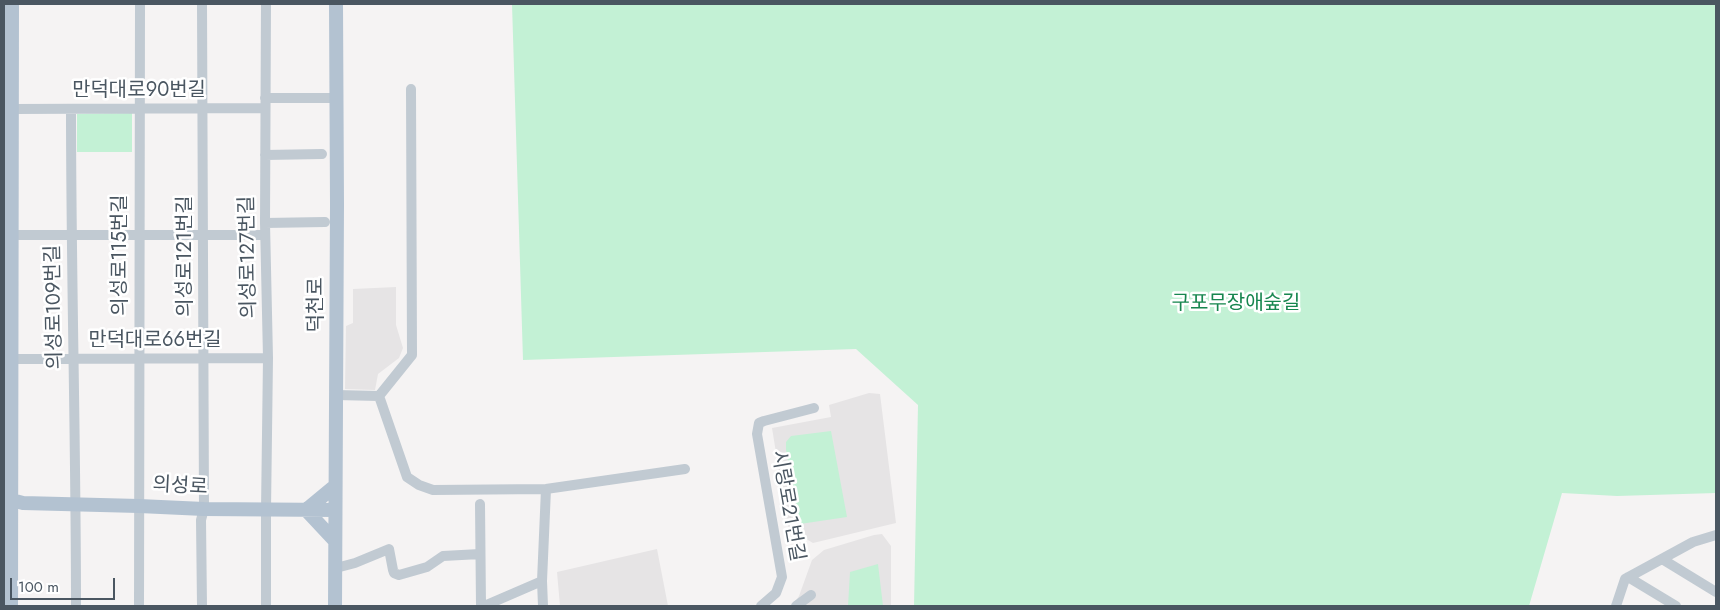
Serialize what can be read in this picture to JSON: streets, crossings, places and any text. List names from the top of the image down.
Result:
{
  "streets": {
    "main road": ["덕천로", "의성로"],
    "street": [
      "만덕대로90번길",
      "의성로115번길",
      "의성로121번길",
      "의성로127번길",
      "의성로109번길",
      "만덕대로66번길",
      "시랑로21번길"
    ]
  },
  "crossings": [
    ["만덕대로90번길", "의성로115번길"],
    ["만덕대로90번길", "의성로121번길"],
    ["만덕대로90번길", "의성로127번길"],
    ["만덕대로90번길", "덕천로"],
    ["만덕대로90번길", "의성로109번길"],
    ["의성로115번길", "만덕대로66번길"],
    ["의성로115번길", "의성로"],
    ["의성로121번길", "만덕대로66번길"],
    ["의성로121번길", "의성로"],
    ["의성로127번길", "만덕대로66번길"],
    ["의성로127번길", "의성로"],
    ["덕천로", "의성로"],
    ["의성로109번길", "만덕대로66번길"],
    ["의성로109번길", "의성로"]
  ],
  "parks": ["구포무장애숲길"],
  "scale_bar": "100 m"
}
